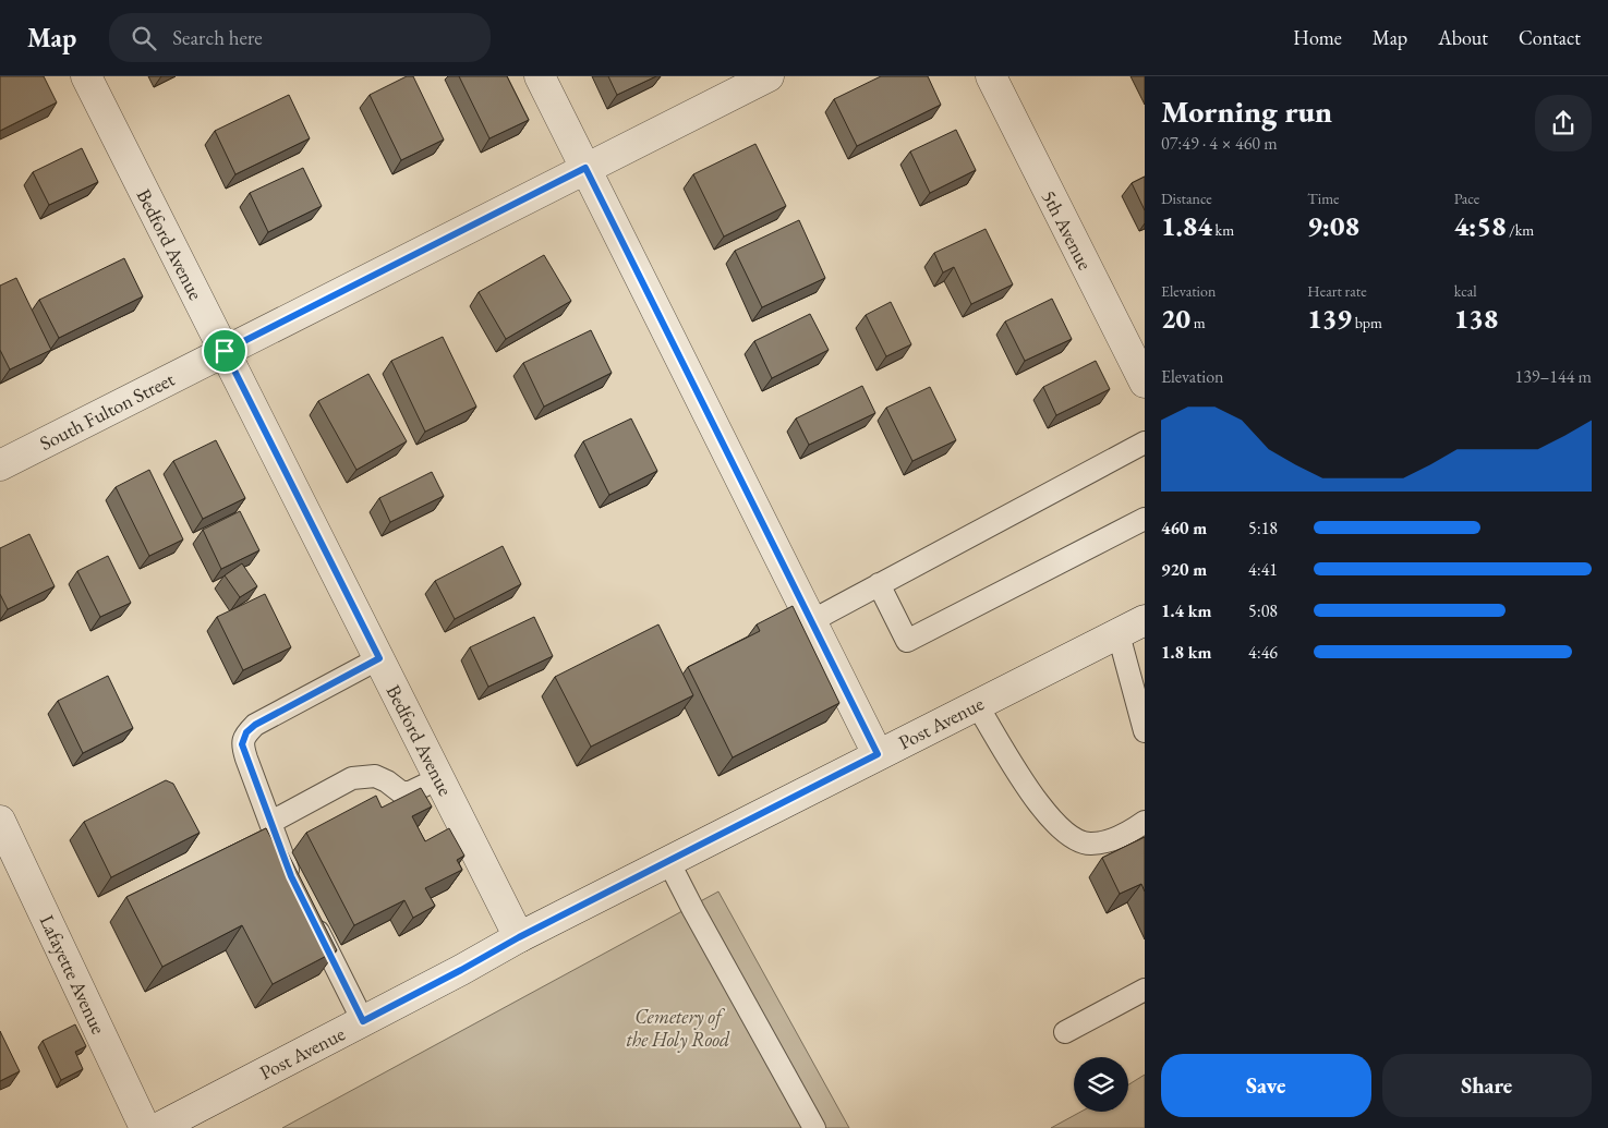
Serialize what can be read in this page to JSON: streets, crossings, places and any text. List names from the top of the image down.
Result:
{
  "streets": {
    "street": [
      "5th Avenue",
      "Bedford Avenue",
      "South Fulton Street",
      "Post Avenue",
      "Lafayette Avenue"
    ]
  },
  "crossings": [
    ["Bedford Avenue", "South Fulton Street"],
    ["Bedford Avenue", "Post Avenue"]
  ],
  "parks": ["Cemetery of the Holy Rood"],
  "page": {
    "header": "Map",
    "search": "Search here",
    "nav": [
      "Home",
      "Map",
      "About",
      "Contact"
    ],
    "heading": ["Morning run", "07:49 · 4 × 460 m"],
    "stats": [
      ["Distance", "1.84 km"],
      ["Time", "9:08"],
      ["Pace", "4:58 /km"],
      ["Elevation", "20 m"],
      ["Heart rate", "139 bpm"],
      ["kcal", "138"]
    ],
    "chart": ["Elevation", "139–144 m"],
    "list": [
      {
        "name": "460 m",
        "note": "5:18"
      },
      {
        "name": "920 m",
        "note": "4:41"
      },
      {
        "name": "1.4 km",
        "note": "5:08"
      },
      {
        "name": "1.8 km",
        "note": "4:46"
      }
    ],
    "buttons": ["Save", "Share"]
  }
}
